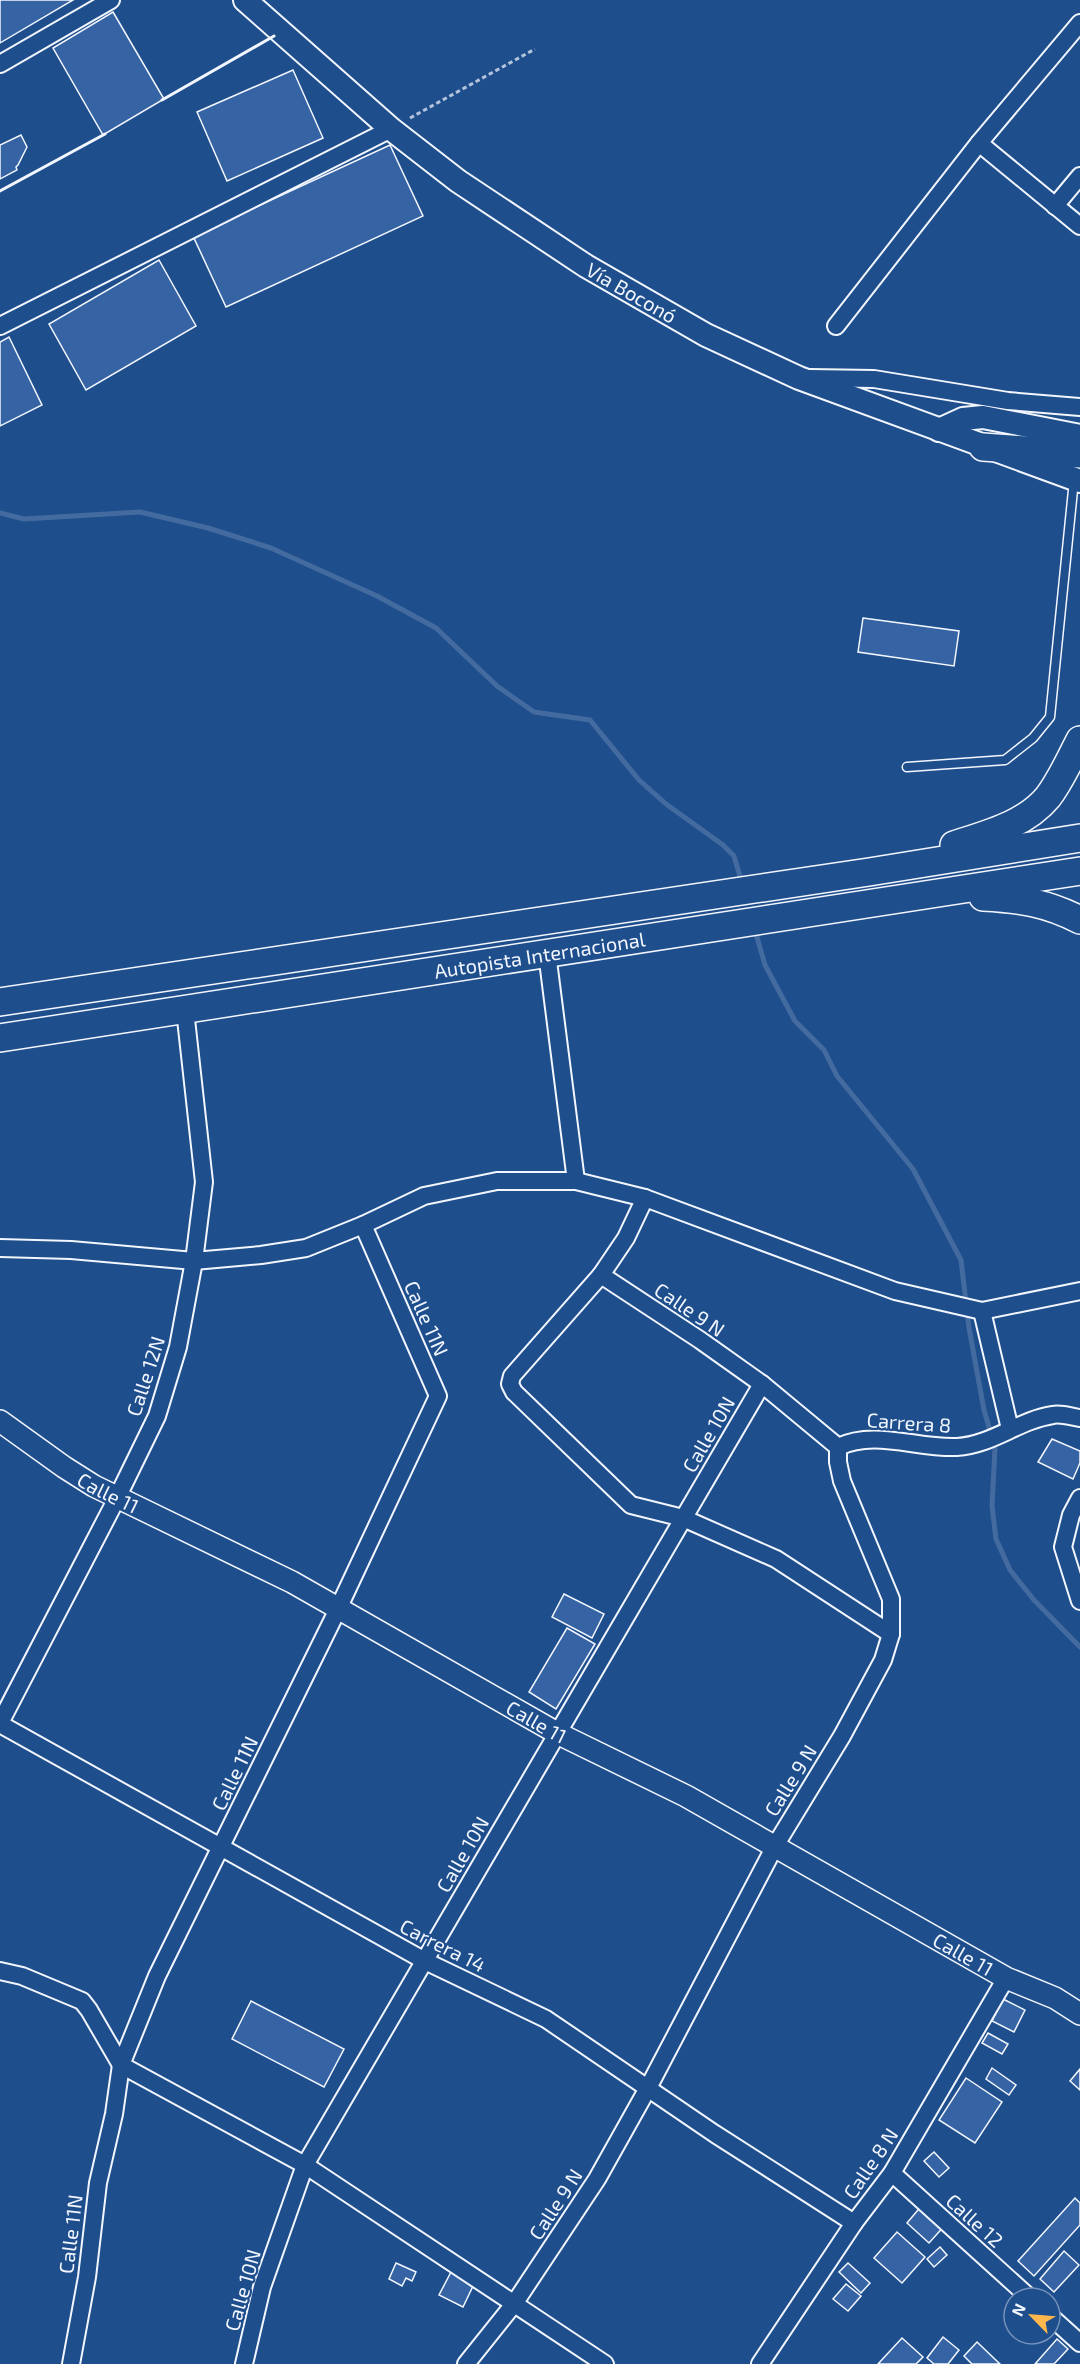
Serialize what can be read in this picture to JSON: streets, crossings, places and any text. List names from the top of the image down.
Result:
{
  "streets": {
    "highway": ["Autopista Internacional"],
    "main road": ["Vía Boconó"],
    "street": [
      "Calle 9 N",
      "Calle 11N",
      "Calle 12N",
      "Carrera 8",
      "Calle 10N",
      "Calle 11",
      "Carrera 14",
      "Calle 8 N",
      "Calle 12"
    ]
  },
  "crossings": [
    ["Autopista Internacional", "Calle 12N"],
    ["Calle 9 N", "Carrera 8"],
    ["Calle 9 N", "Calle 10N"],
    ["Calle 9 N", "Calle 11"],
    ["Calle 9 N", "Carrera 14"],
    ["Calle 11N", "Calle 11"],
    ["Calle 11N", "Carrera 14"],
    ["Calle 12N", "Calle 11"],
    ["Calle 12N", "Carrera 14"],
    ["Calle 10N", "Calle 11"],
    ["Calle 10N", "Carrera 14"],
    ["Calle 11", "Calle 8 N"],
    ["Carrera 14", "Calle 8 N"],
    ["Calle 8 N", "Calle 12"]
  ],
  "north": "top left"
}
